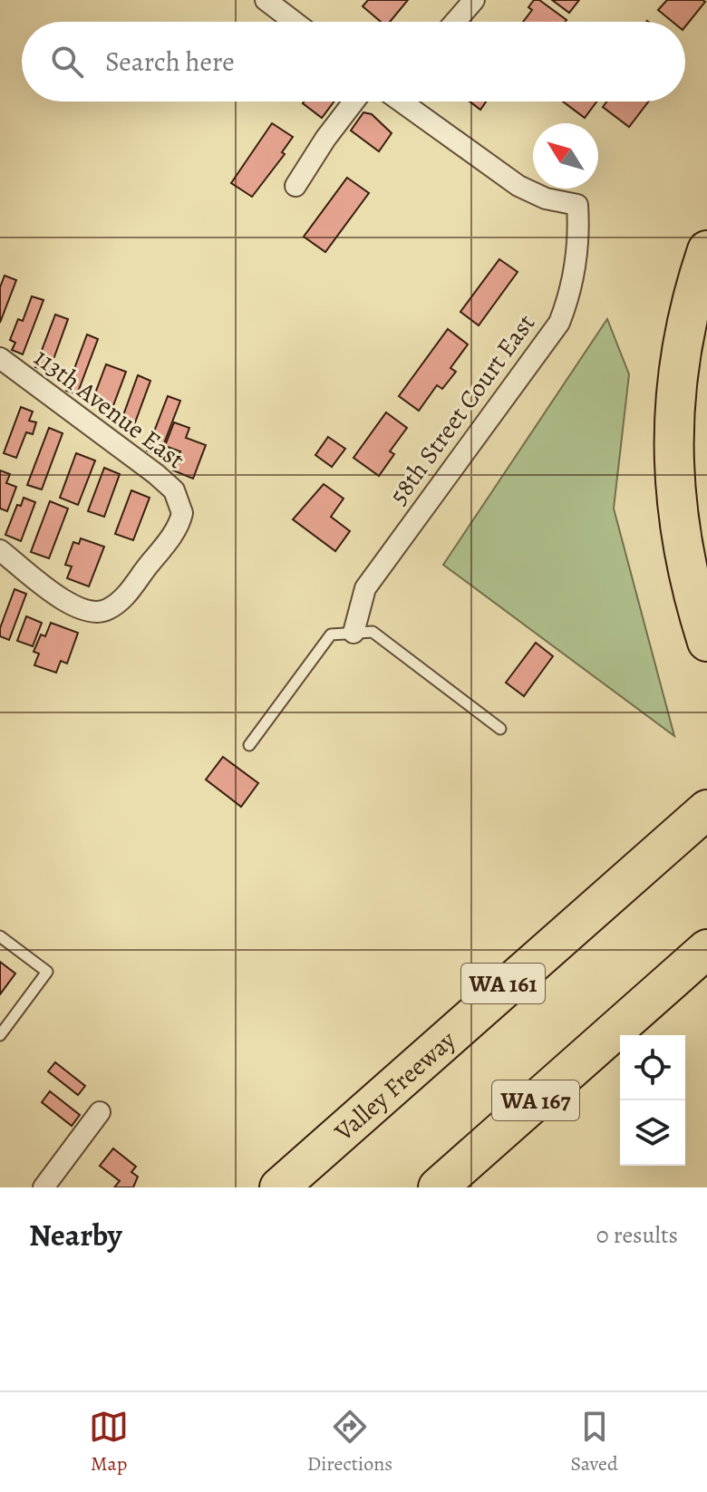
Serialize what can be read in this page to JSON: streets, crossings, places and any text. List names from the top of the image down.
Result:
{
  "streets": {
    "highway": ["WA 161", "Valley Freeway", "WA 167"],
    "street": ["113th Avenue East", "58th Street Court East"]
  },
  "crossings": [
    ["WA 161", "Valley Freeway"]
  ],
  "north": "top left",
  "page": {
    "search": "Search here",
    "heading": ["Nearby", "0 results"],
    "nav": ["Map", "Directions", "Saved"]
  }
}
